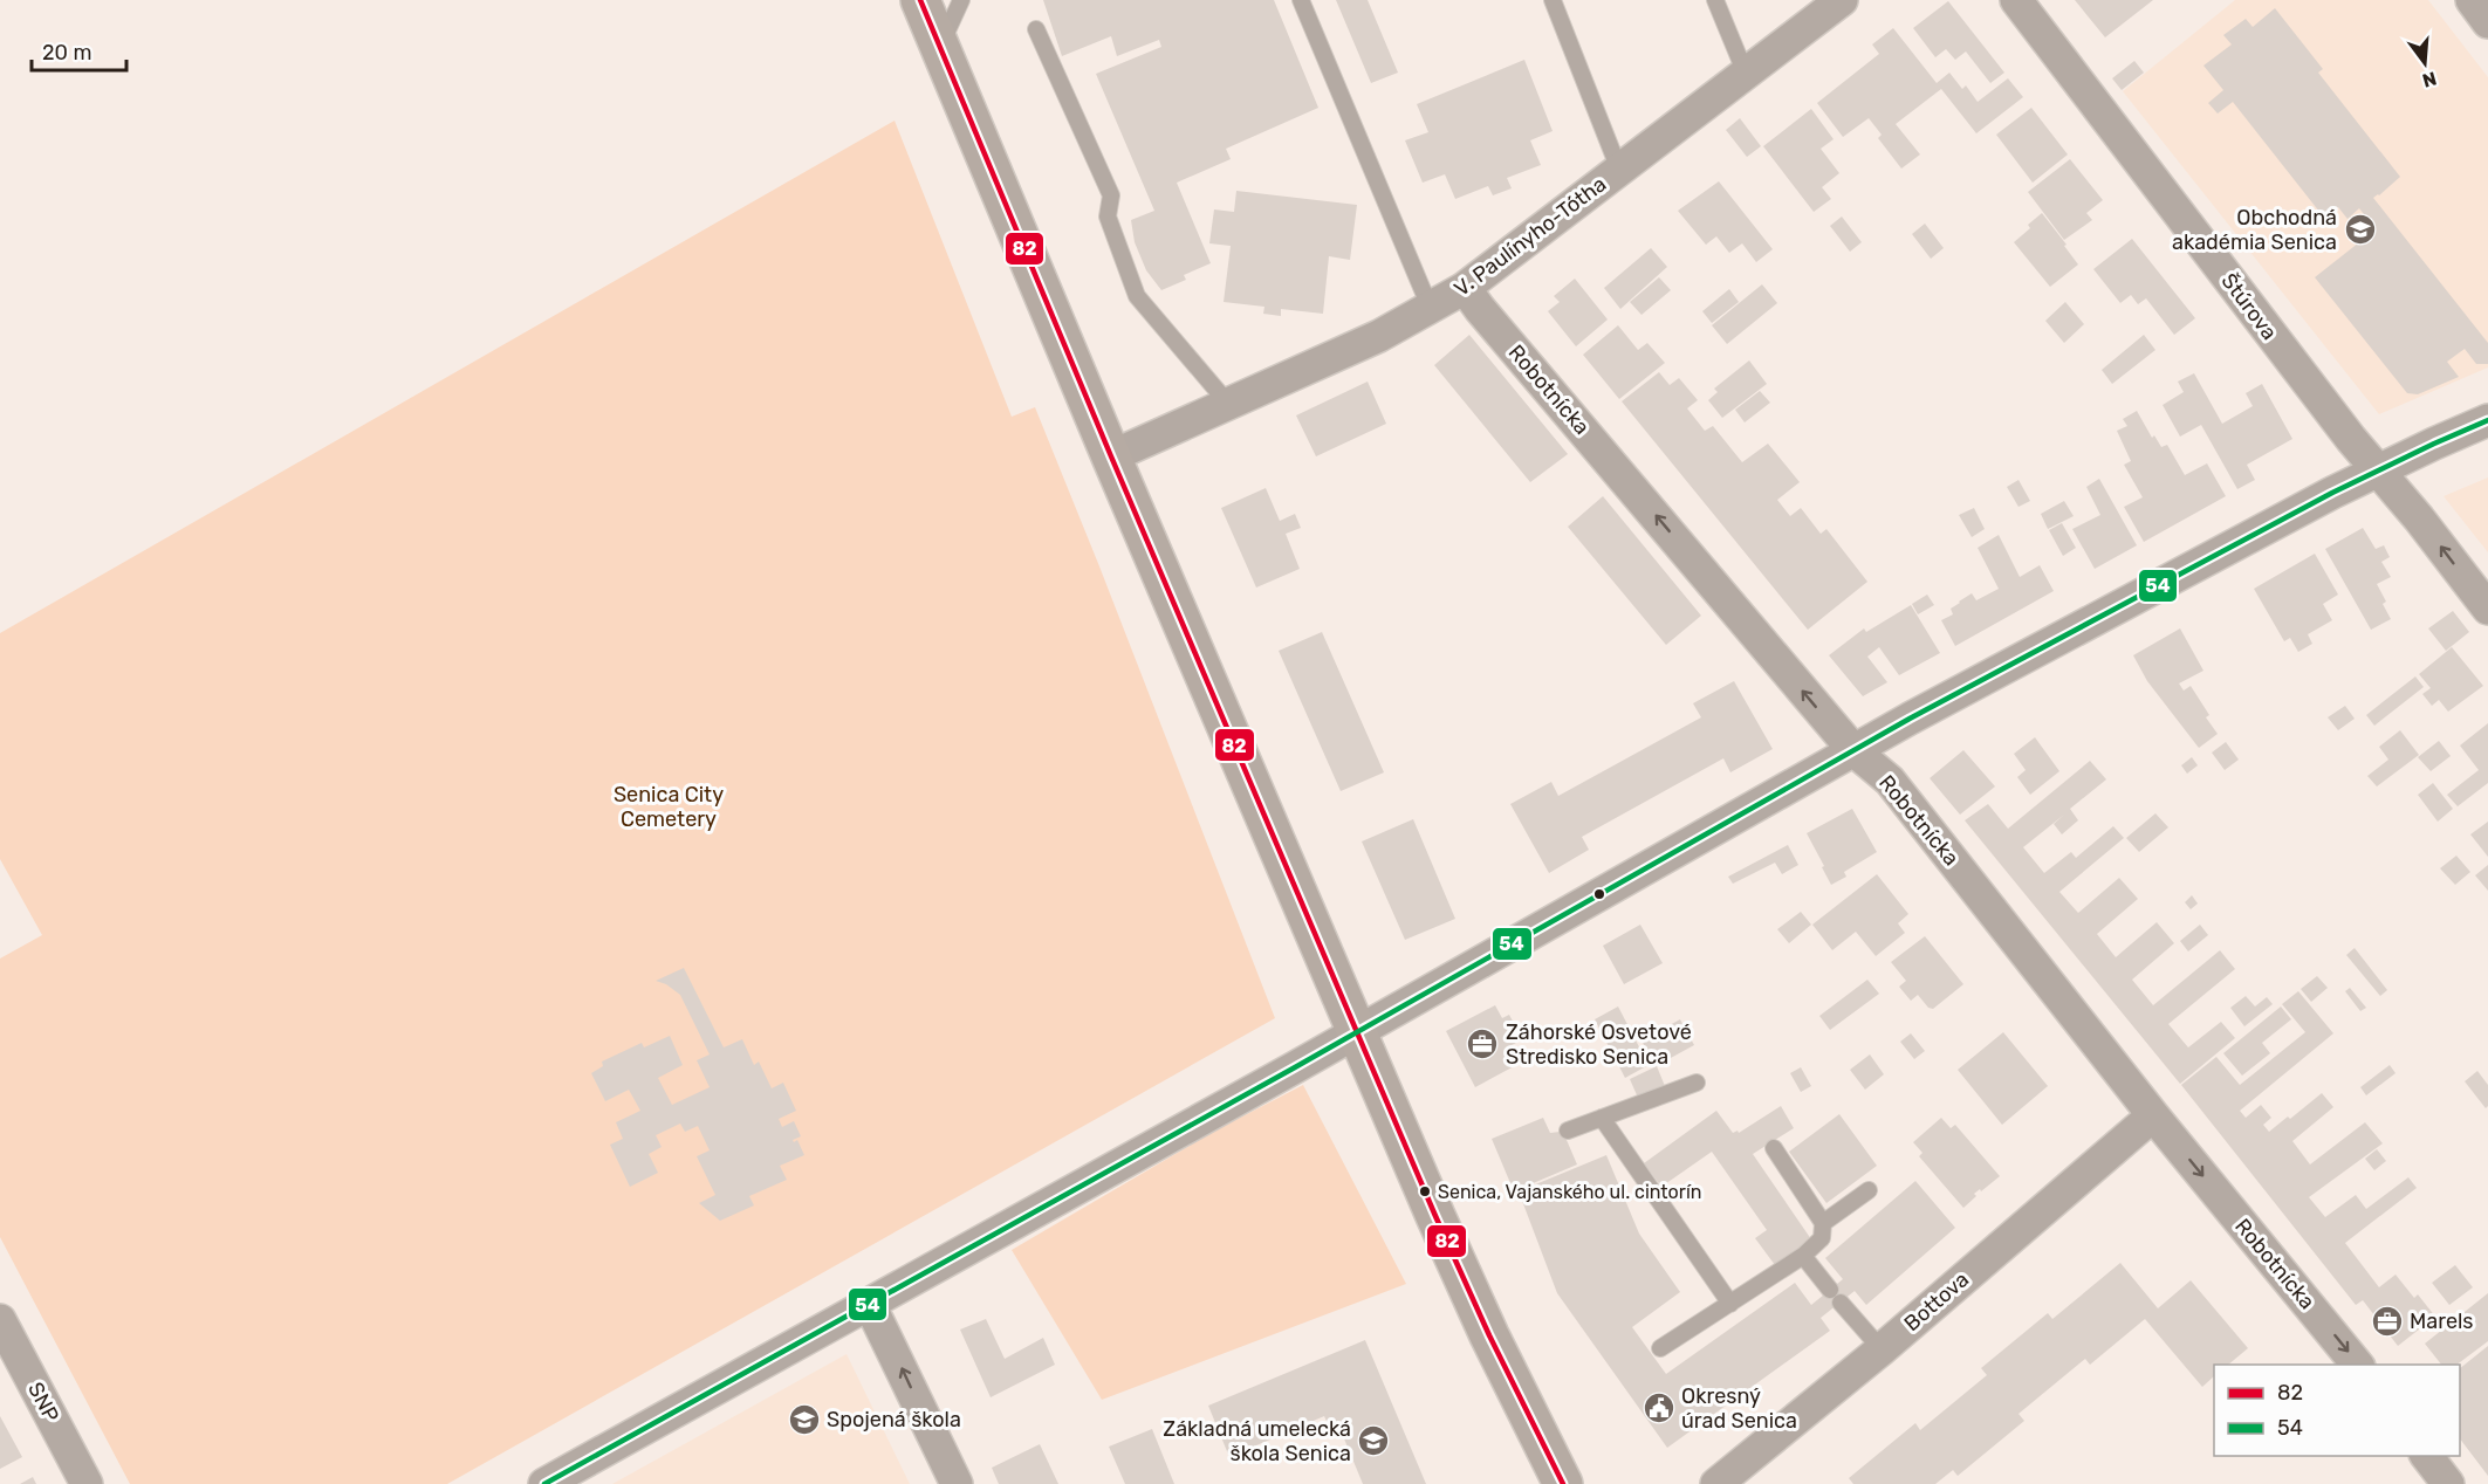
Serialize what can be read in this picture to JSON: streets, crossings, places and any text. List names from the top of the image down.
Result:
{
  "streets": {
    "street": [
      "V. Paulínyho-Tótha",
      "Štúrova",
      "Robotnícka",
      "Bottova",
      "SNP"
    ]
  },
  "crossings": [
    ["V. Paulínyho-Tótha", "Robotnícka"],
    ["Robotnícka", "Bottova"]
  ],
  "parks": ["Senica City Cemetery"],
  "places": {
    "school or university": ["Obchodná akadémia Senica", "Spojená škola", "Základná umelecká škola Senica"],
    "office": ["Záhorské Osvetové Stredisko Senica", "Marels"],
    "other": ["Senica, Vajanského ul. cintorín"],
    "public building": ["Okresný úrad Senica"]
  },
  "lines": ["transit line 82", "transit line 54"],
  "legend": ["82", "54"],
  "scale_bar": "20 m",
  "north": "bottom"
}
